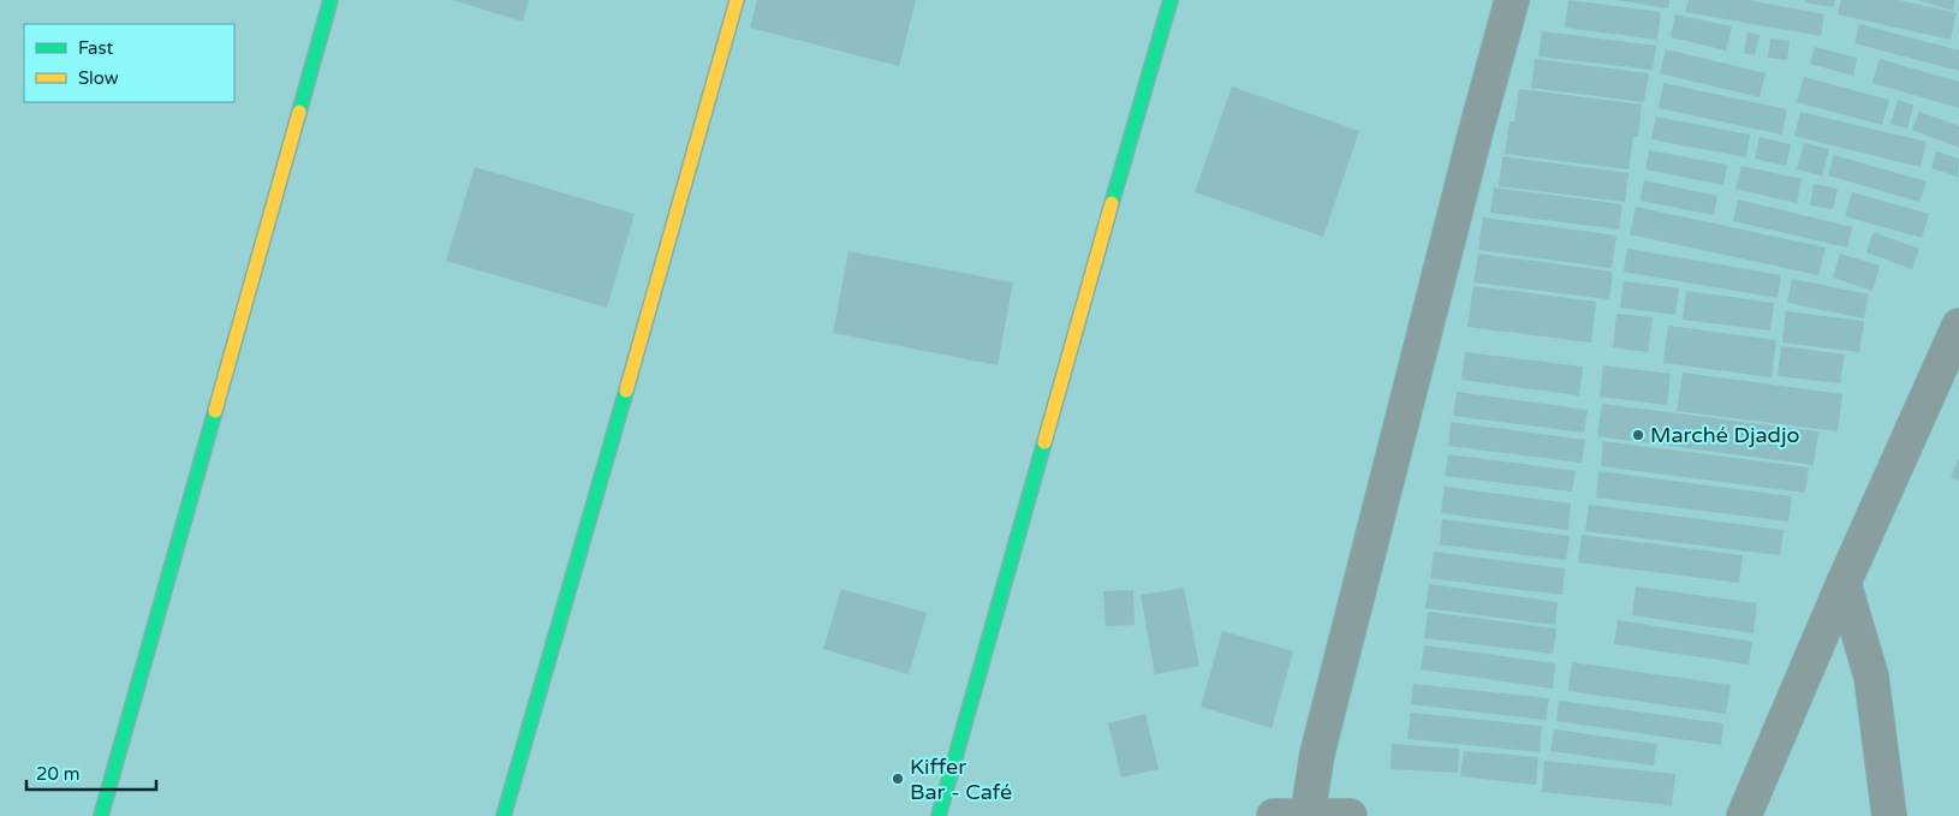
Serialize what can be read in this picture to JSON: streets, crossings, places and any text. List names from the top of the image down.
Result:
{
  "places": ["Marché Djadjo", "Kiffer Bar - Café"],
  "legend": ["Fast", "Slow"],
  "scale_bar": "20 m"
}
